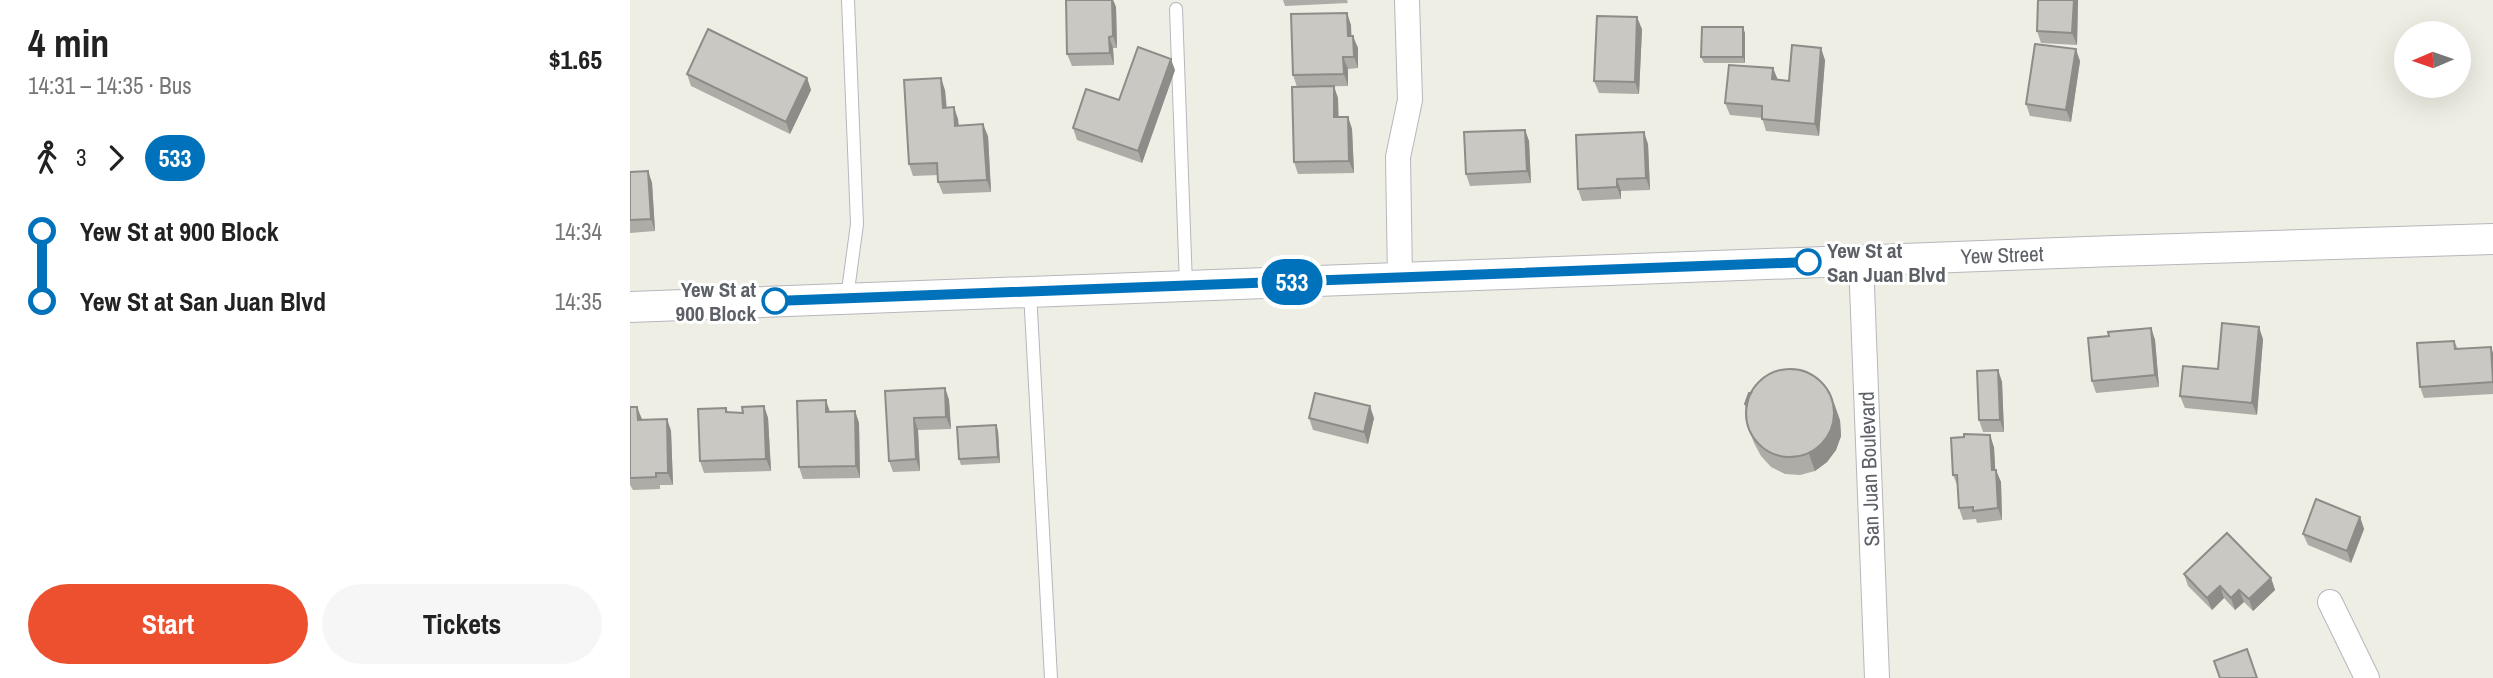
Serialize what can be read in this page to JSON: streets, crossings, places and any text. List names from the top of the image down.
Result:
{
  "streets": {
    "street": ["Yew Street", "San Juan Boulevard"]
  },
  "crossings": [
    ["Yew Street", "San Juan Boulevard"]
  ],
  "places": ["Yew St at San Juan Blvd", "Yew St at 900 Block"],
  "lines": ["bus line 533"],
  "north": "left",
  "page": {
    "heading": ["4 min", "14:31 – 14:35 · Bus", "$1.65"],
    "on_map": "533",
    "legs": ["3", "533"],
    "list": [
      {
        "name": "Yew St at 900 Block",
        "value": "14:34"
      },
      {
        "name": "Yew St at San Juan Blvd",
        "value": "14:35"
      }
    ],
    "buttons": ["Start", "Tickets"]
  }
}
